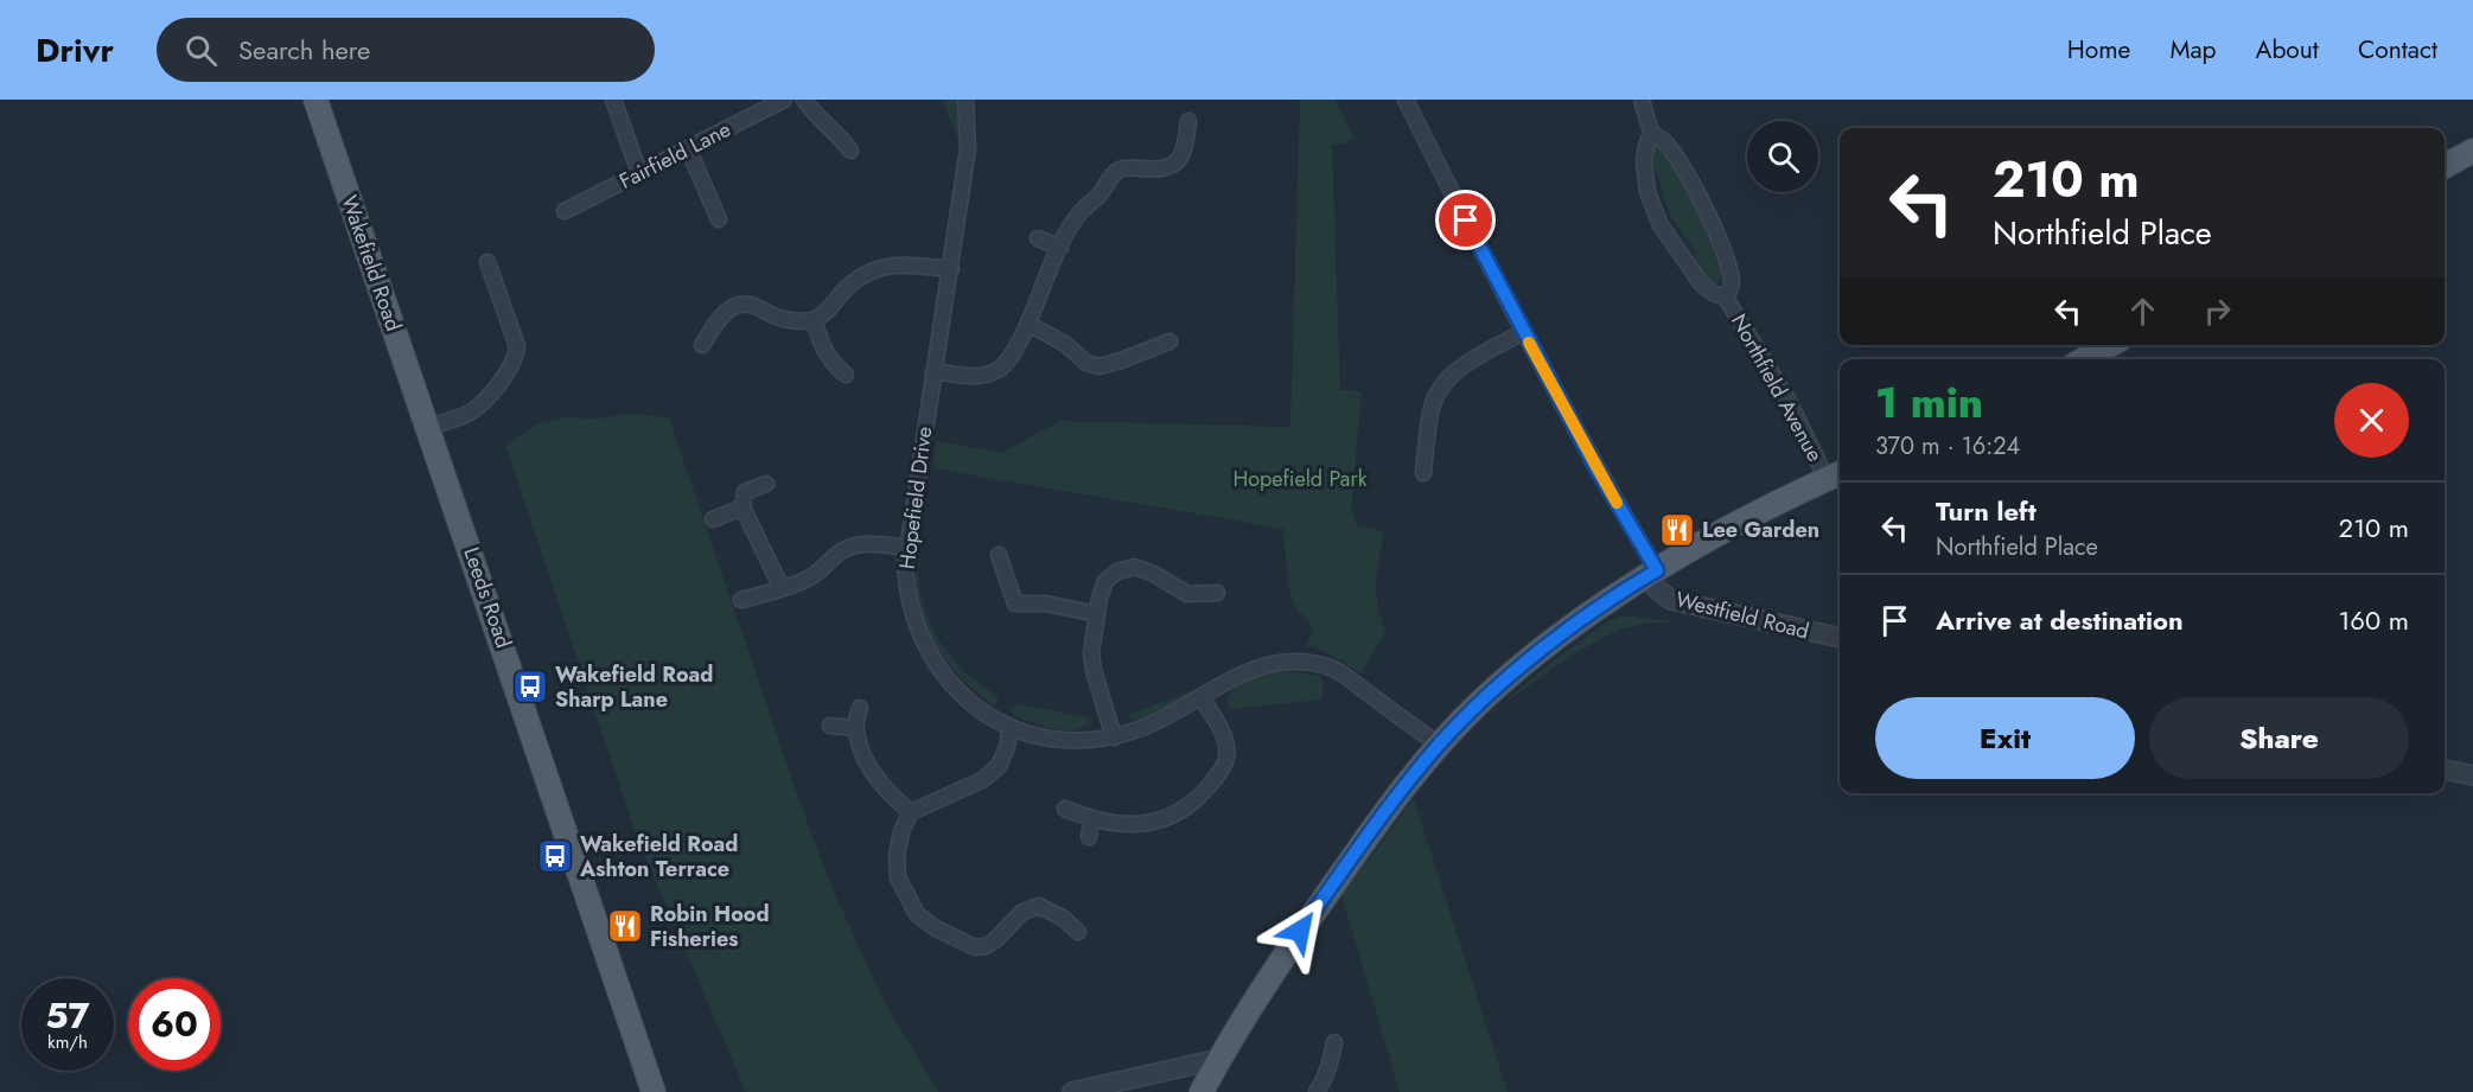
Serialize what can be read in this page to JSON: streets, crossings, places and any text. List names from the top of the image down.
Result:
{
  "streets": {
    "main road": ["Wakefield Road", "Leeds Road"],
    "street": [
      "Fairfield Lane",
      "Northfield Avenue",
      "Hopefield Drive",
      "Westfield Road"
    ]
  },
  "crossings": [
    ["Wakefield Road", "Leeds Road"]
  ],
  "parks": ["Hopefield Park"],
  "places": {
    "restaurant": ["Lee Garden", "Robin Hood Fisheries"],
    "bus stop": ["Wakefield Road Sharp Lane", "Wakefield Road Ashton Terrace"]
  },
  "page": {
    "header": "Drivr",
    "search": "Search here",
    "nav": [
      "Home",
      "Map",
      "About",
      "Contact"
    ],
    "turn": ["210 m", "Northfield Place"],
    "heading": ["1 min", "370 m · 16:24"],
    "list": [
      {
        "name": "Turn left",
        "note": "Northfield Place",
        "value": "210 m"
      },
      {
        "name": "Arrive at destination",
        "value": "160 m"
      }
    ],
    "buttons": ["Exit", "Share"],
    "speed": "57 km/h",
    "limit": "60"
  }
}
